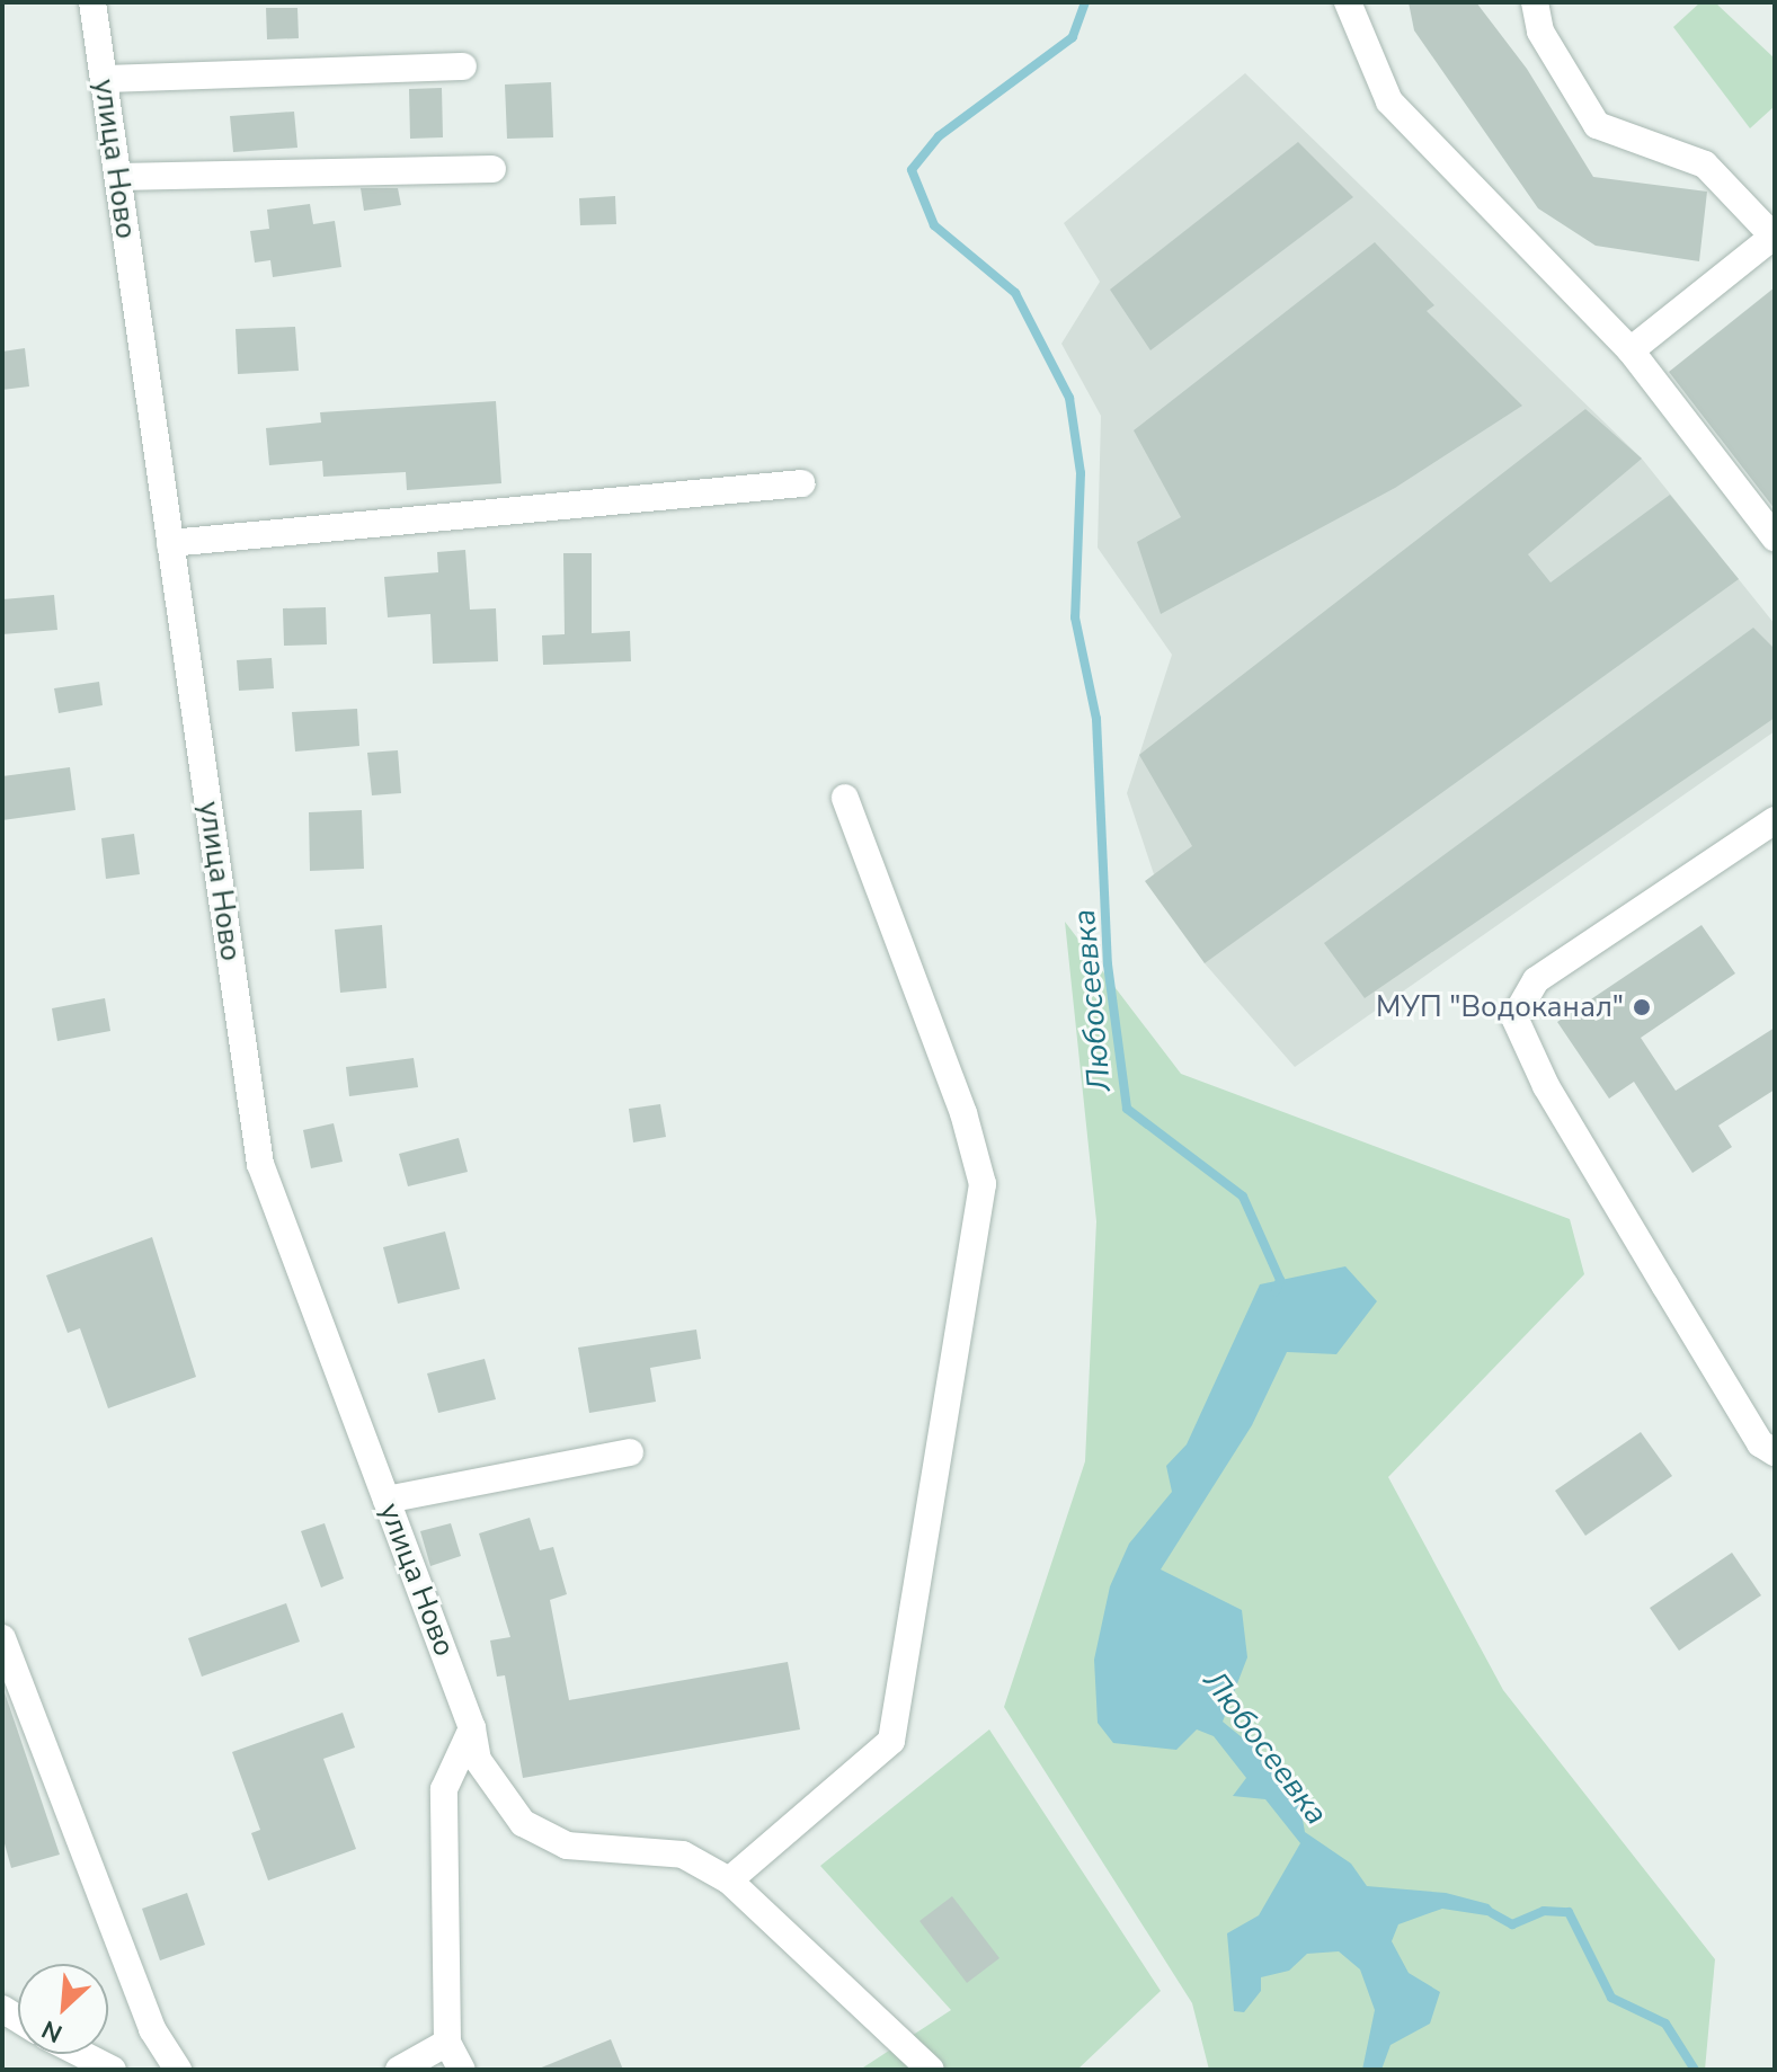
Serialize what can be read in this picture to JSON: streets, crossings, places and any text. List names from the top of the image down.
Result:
{
  "streets": {
    "street": ["улица Ново"]
  },
  "water": ["Любосеевка"],
  "places": ["МУП \"Водоканал\""],
  "north": "bottom left"
}
